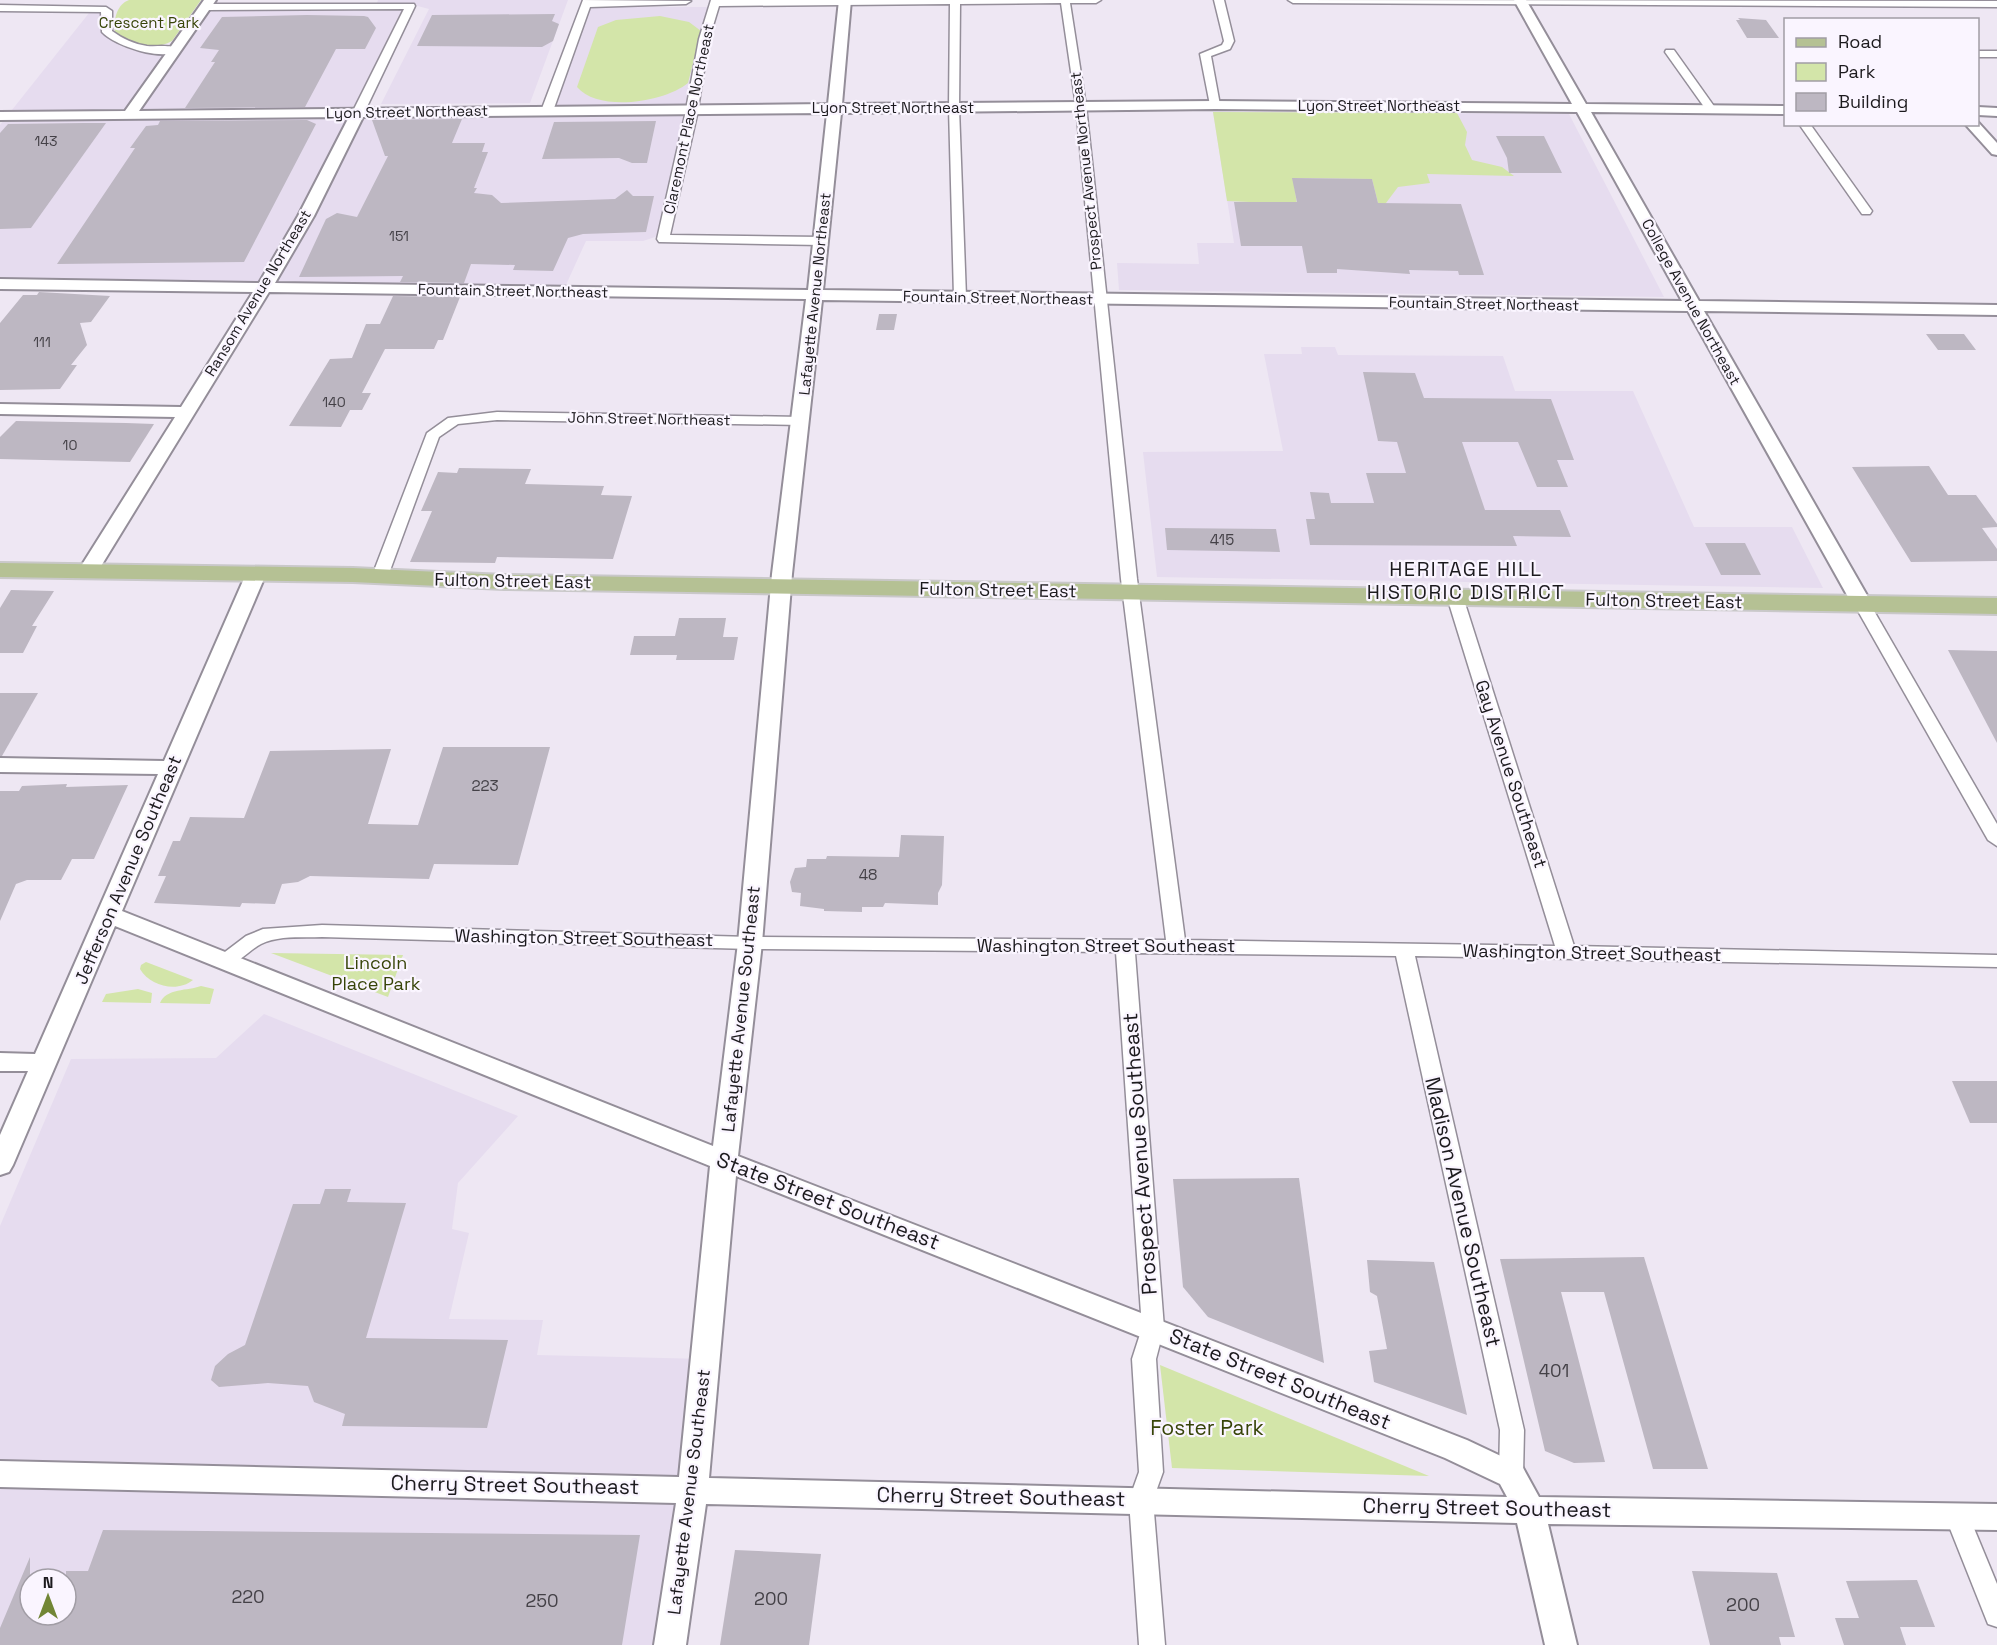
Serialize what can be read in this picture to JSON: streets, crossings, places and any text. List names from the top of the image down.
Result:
{
  "streets": {
    "main road": ["Fulton Street East"],
    "street": [
      "Lyon Street Northeast",
      "Claremont Place Northeast",
      "Prospect Avenue Northeast",
      "Fountain Street Northeast",
      "Ransom Avenue Northeast",
      "Lafayette Avenue Northeast",
      "College Avenue Northeast",
      "John Street Northeast",
      "Gay Avenue Southeast",
      "Jefferson Avenue Southeast",
      "Washington Street Southeast",
      "Lafayette Avenue Southeast",
      "Prospect Avenue Southeast",
      "State Street Southeast",
      "Madison Avenue Southeast",
      "Cherry Street Southeast"
    ]
  },
  "crossings": [
    ["Lyon Street Northeast", "Claremont Place Northeast"],
    ["Lyon Street Northeast", "Prospect Avenue Northeast"],
    ["Lyon Street Northeast", "Ransom Avenue Northeast"],
    ["Lyon Street Northeast", "Lafayette Avenue Northeast"],
    ["Lyon Street Northeast", "College Avenue Northeast"],
    ["Claremont Place Northeast", "Lafayette Avenue Northeast"],
    ["Prospect Avenue Northeast", "Fountain Street Northeast"],
    ["Prospect Avenue Northeast", "Fulton Street East"],
    ["Fountain Street Northeast", "Ransom Avenue Northeast"],
    ["Fountain Street Northeast", "Lafayette Avenue Northeast"],
    ["Fountain Street Northeast", "College Avenue Northeast"],
    ["Ransom Avenue Northeast", "Fulton Street East"],
    ["Lafayette Avenue Northeast", "John Street Northeast"],
    ["Lafayette Avenue Northeast", "Fulton Street East"],
    ["Lafayette Avenue Northeast", "Lafayette Avenue Southeast"],
    ["College Avenue Northeast", "Fulton Street East"],
    ["John Street Northeast", "Fulton Street East"],
    ["Fulton Street East", "Gay Avenue Southeast"],
    ["Fulton Street East", "Jefferson Avenue Southeast"],
    ["Fulton Street East", "Lafayette Avenue Southeast"],
    ["Gay Avenue Southeast", "Washington Street Southeast"],
    ["Jefferson Avenue Southeast", "State Street Southeast"],
    ["Washington Street Southeast", "Lafayette Avenue Southeast"],
    ["Washington Street Southeast", "Prospect Avenue Southeast"],
    ["Washington Street Southeast", "State Street Southeast"],
    ["Washington Street Southeast", "Madison Avenue Southeast"],
    ["Lafayette Avenue Southeast", "State Street Southeast"],
    ["Lafayette Avenue Southeast", "Cherry Street Southeast"],
    ["Prospect Avenue Southeast", "State Street Southeast"],
    ["Prospect Avenue Southeast", "Cherry Street Southeast"],
    ["State Street Southeast", "Madison Avenue Southeast"]
  ],
  "districts": ["HERITAGE HILL HISTORIC DISTRICT"],
  "parks": ["Crescent Park", "Lincoln Place Park", "Foster Park"],
  "house_numbers": [
    "143",
    "151",
    "111",
    "140",
    "10",
    "415",
    "223",
    "48",
    "401",
    "220",
    "200",
    "250",
    "200"
  ],
  "legend": ["Road", "Park", "Building"],
  "north": "top"
}
